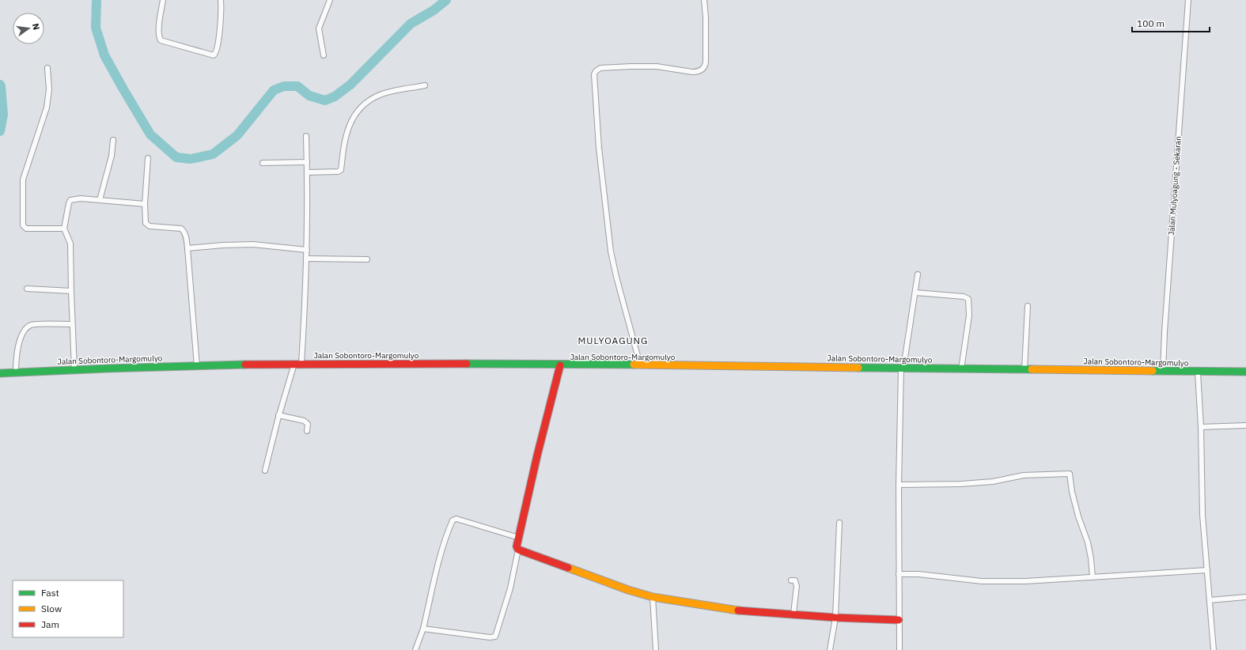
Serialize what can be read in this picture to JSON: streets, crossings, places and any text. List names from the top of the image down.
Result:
{
  "streets": {
    "street": ["Jalan Mulyoagung - Sekaran", "Jalan Sobontoro-Margomulyo"]
  },
  "crossings": [
    ["Jalan Mulyoagung - Sekaran", "Jalan Sobontoro-Margomulyo"]
  ],
  "districts": ["MULYOAGUNG"],
  "legend": ["Fast", "Slow", "Jam"],
  "scale_bar": "100 m",
  "north": "right"
}
